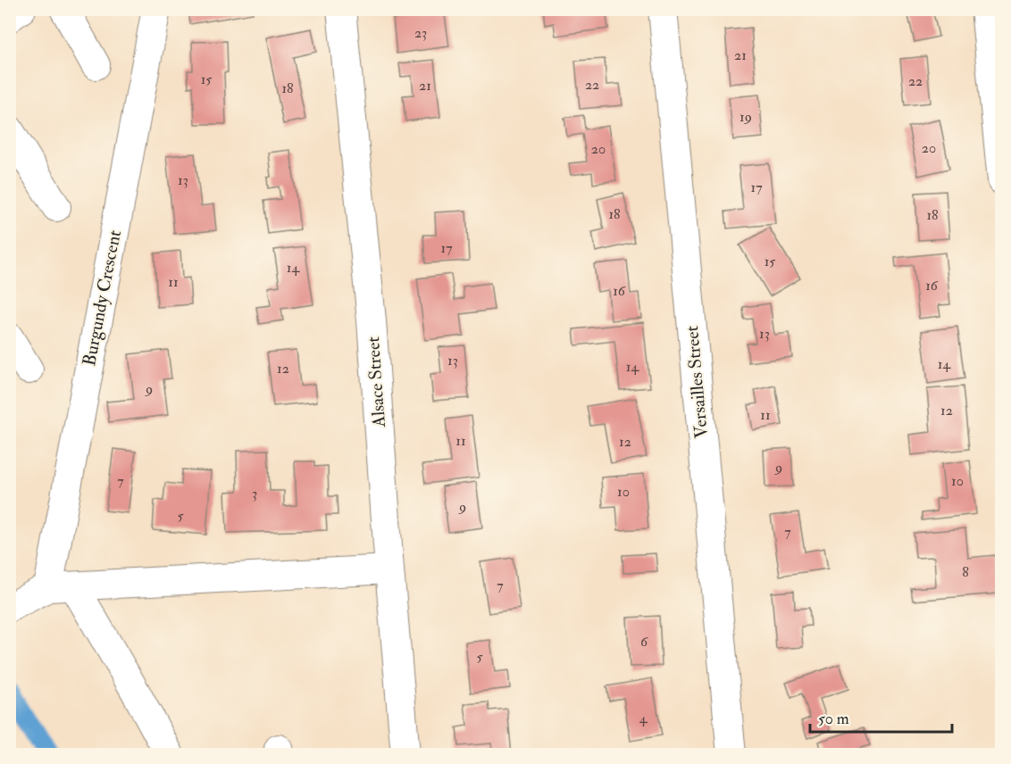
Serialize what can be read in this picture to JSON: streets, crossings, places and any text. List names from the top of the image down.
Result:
{
  "streets": {
    "street": ["Burgundy Crescent", "Alsace Street", "Versailles Street"]
  },
  "house_numbers": [
    "23",
    "21",
    "15",
    "22",
    "22",
    "21",
    "18",
    "19",
    "20",
    "20",
    "13",
    "17",
    "18",
    "18",
    "17",
    "15",
    "14",
    "11",
    "16",
    "16",
    "13",
    "13",
    "14",
    "14",
    "12",
    "9",
    "12",
    "11",
    "11",
    "12",
    "9",
    "7",
    "10",
    "10",
    "3",
    "9",
    "5",
    "7",
    "8",
    "7",
    "6",
    "5",
    "4"
  ],
  "scale_bar": "50 m"
}
